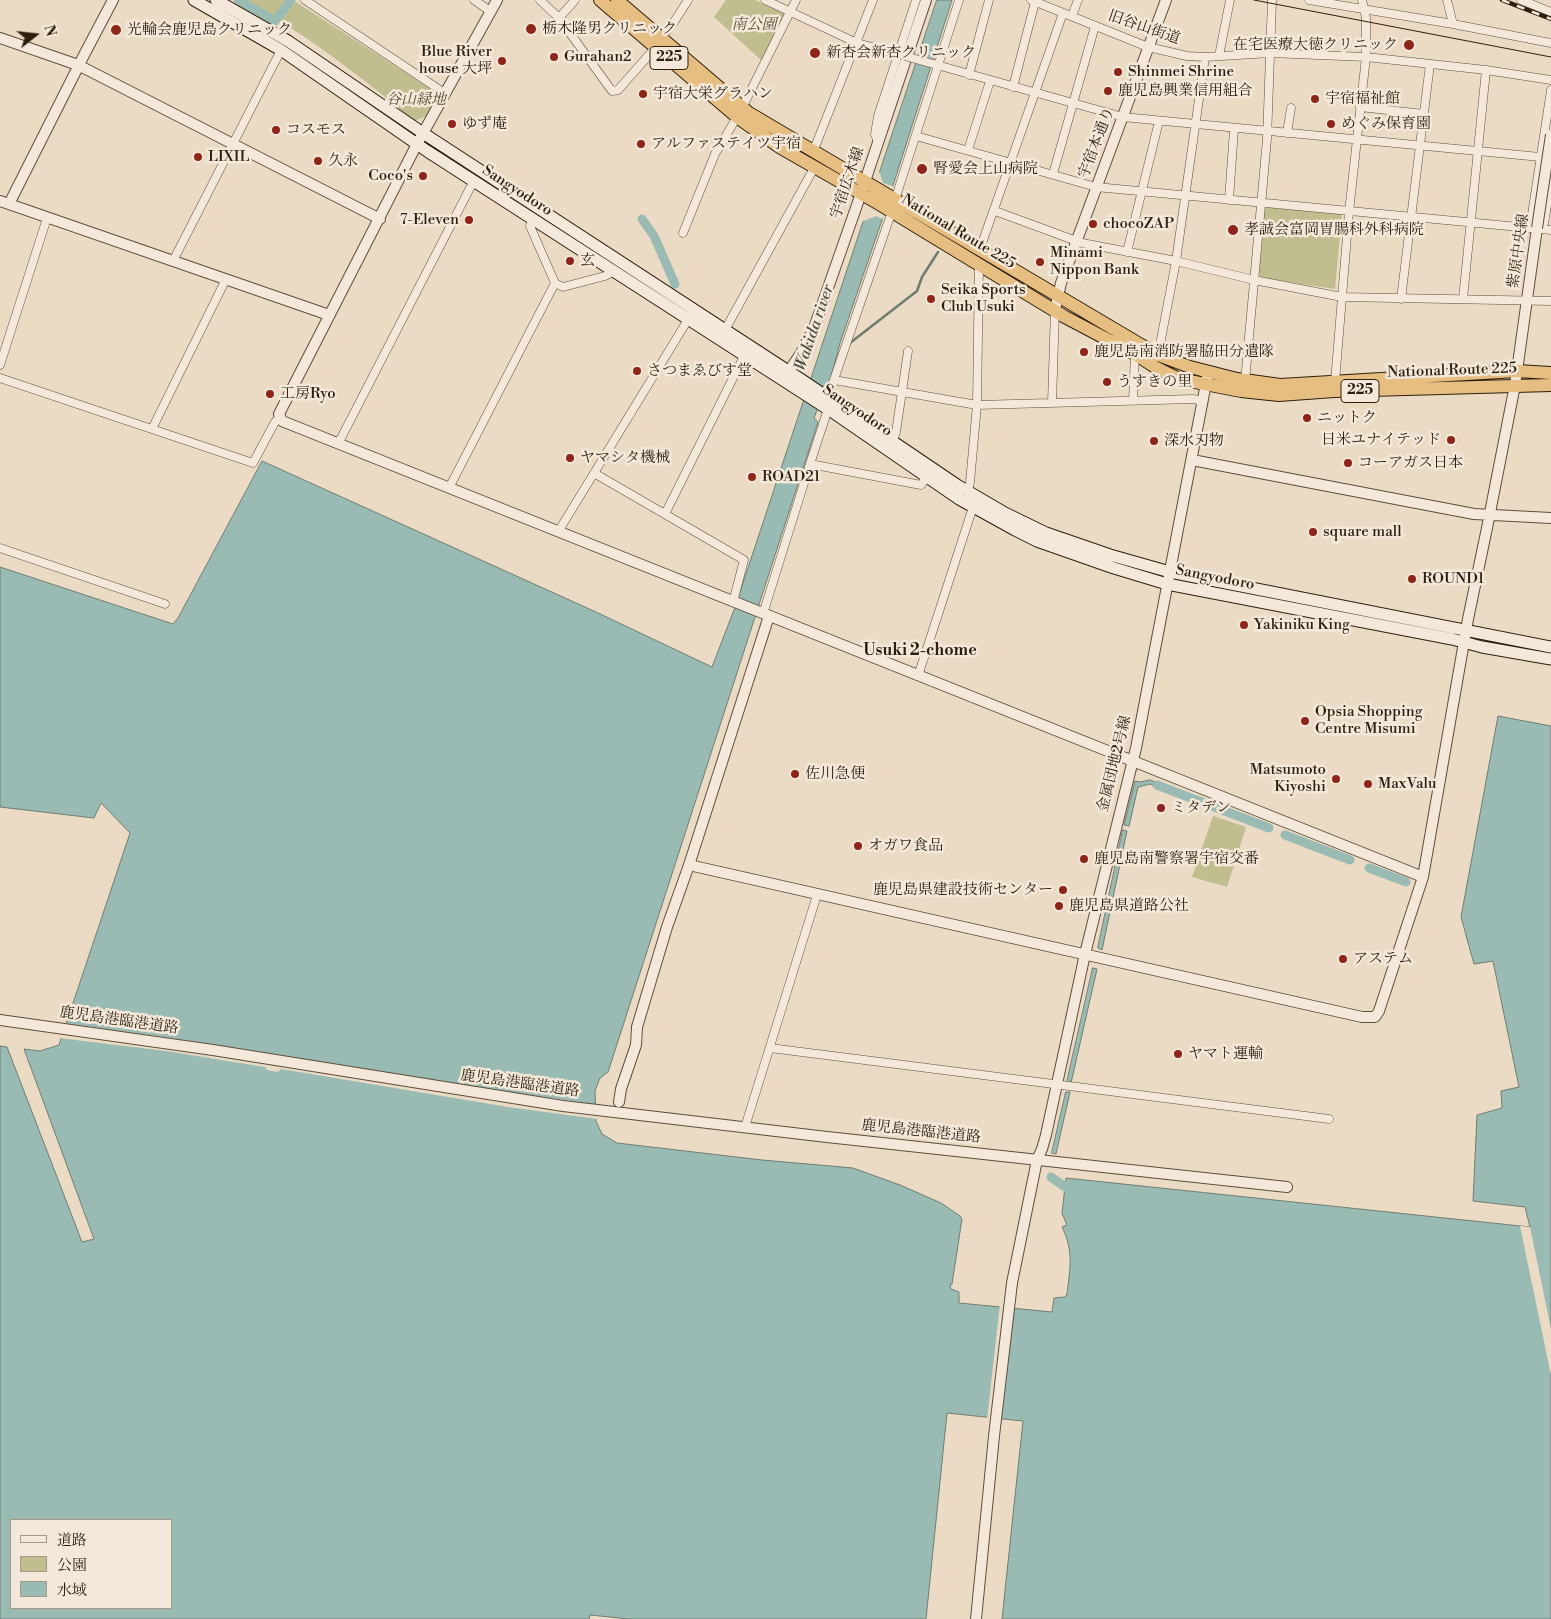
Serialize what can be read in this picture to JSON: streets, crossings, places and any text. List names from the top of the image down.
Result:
{
  "streets": {
    "highway": ["225", "National Route 225"],
    "main road": ["Sangyodoro"],
    "street": [
      "旧谷山街道",
      "宇宿本通り",
      "宇宿広木線",
      "紫原中央線",
      "金属団地2号線",
      "鹿児島港臨港道路"
    ]
  },
  "crossings": [
    ["旧谷山街道", "宇宿本通り"],
    ["宇宿本通り", "National Route 225"],
    ["宇宿広木線", "Sangyodoro"],
    ["宇宿広木線", "National Route 225"],
    ["Sangyodoro", "紫原中央線"],
    ["Sangyodoro", "金属団地2号線"],
    ["National Route 225", "紫原中央線"],
    ["National Route 225", "金属団地2号線"],
    ["紫原中央線", "金属団地2号線"],
    ["金属団地2号線", "鹿児島港臨港道路"]
  ],
  "districts": ["Usuki 2-chome"],
  "water": ["Wakida river"],
  "parks": ["南公園", "谷山緑地"],
  "places": [
    "栃木隆男クリニック",
    "光輪会鹿児島クリニック",
    "在宅医療大徳クリニック",
    "新杏会新杏クリニック",
    "Gurahan2",
    "Blue River house 大坪",
    "Shinmei Shrine",
    "鹿児島興業信用組合",
    "宇宿大栄グラハン",
    "宇宿福祉館",
    "ゆず庵",
    "めぐみ保育園",
    "コスモス",
    "アルファステイツ宇宿",
    "LIXIL",
    "久永",
    "腎愛会上山病院",
    "Coco's",
    "7-Eleven",
    "chocoZAP",
    "孝誠会富岡胃腸科外科病院",
    "玄",
    "Minami Nippon Bank",
    "Seika Sports Club Usuki",
    "鹿児島南消防署脇田分遣隊",
    "さつまゑびす堂",
    "うすきの里",
    "工房Ryo",
    "ニットク",
    "日米ユナイテッド",
    "深水刃物",
    "ヤマシタ機械",
    "コーアガス日本",
    "ROAD21",
    "square mall",
    "ROUND1",
    "Yakiniku King",
    "Opsia Shopping Centre Misumi",
    "佐川急便",
    "Matsumoto Kiyoshi",
    "MaxValu",
    "ミタデン",
    "オガワ食品",
    "鹿児島南警察署宇宿交番",
    "鹿児島県建設技術センター",
    "鹿児島県道路公社",
    "アステム",
    "ヤマト運輸"
  ],
  "legend": ["道路", "公園", "水域"],
  "north": "right"
}
